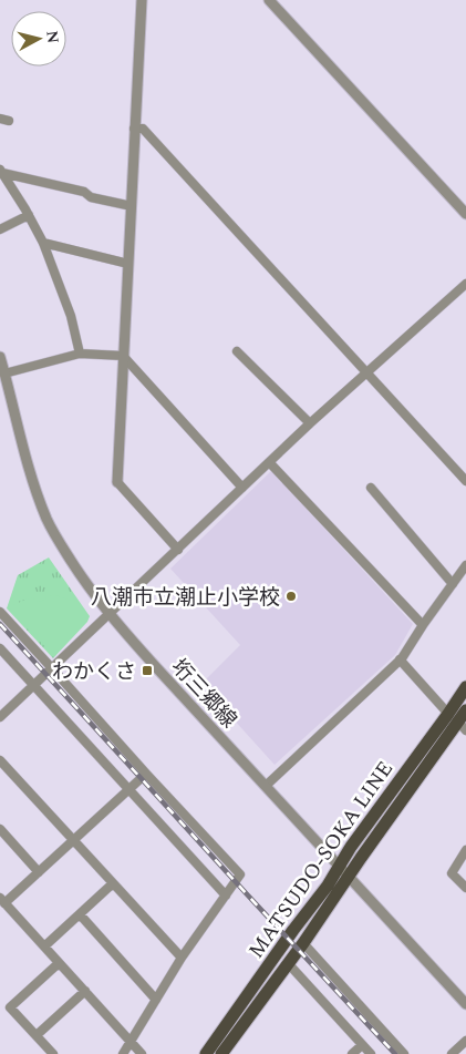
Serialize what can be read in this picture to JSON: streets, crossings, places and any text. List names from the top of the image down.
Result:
{
  "streets": {
    "main road": ["MATSUDO-SOKA LINE"],
    "street": ["垳三郷線"]
  },
  "crossings": [
    ["垳三郷線", "MATSUDO-SOKA LINE"]
  ],
  "places": {
    "other": ["八潮市立潮止小学校"],
    "transit": ["わかくさ"]
  },
  "north": "right"
}
